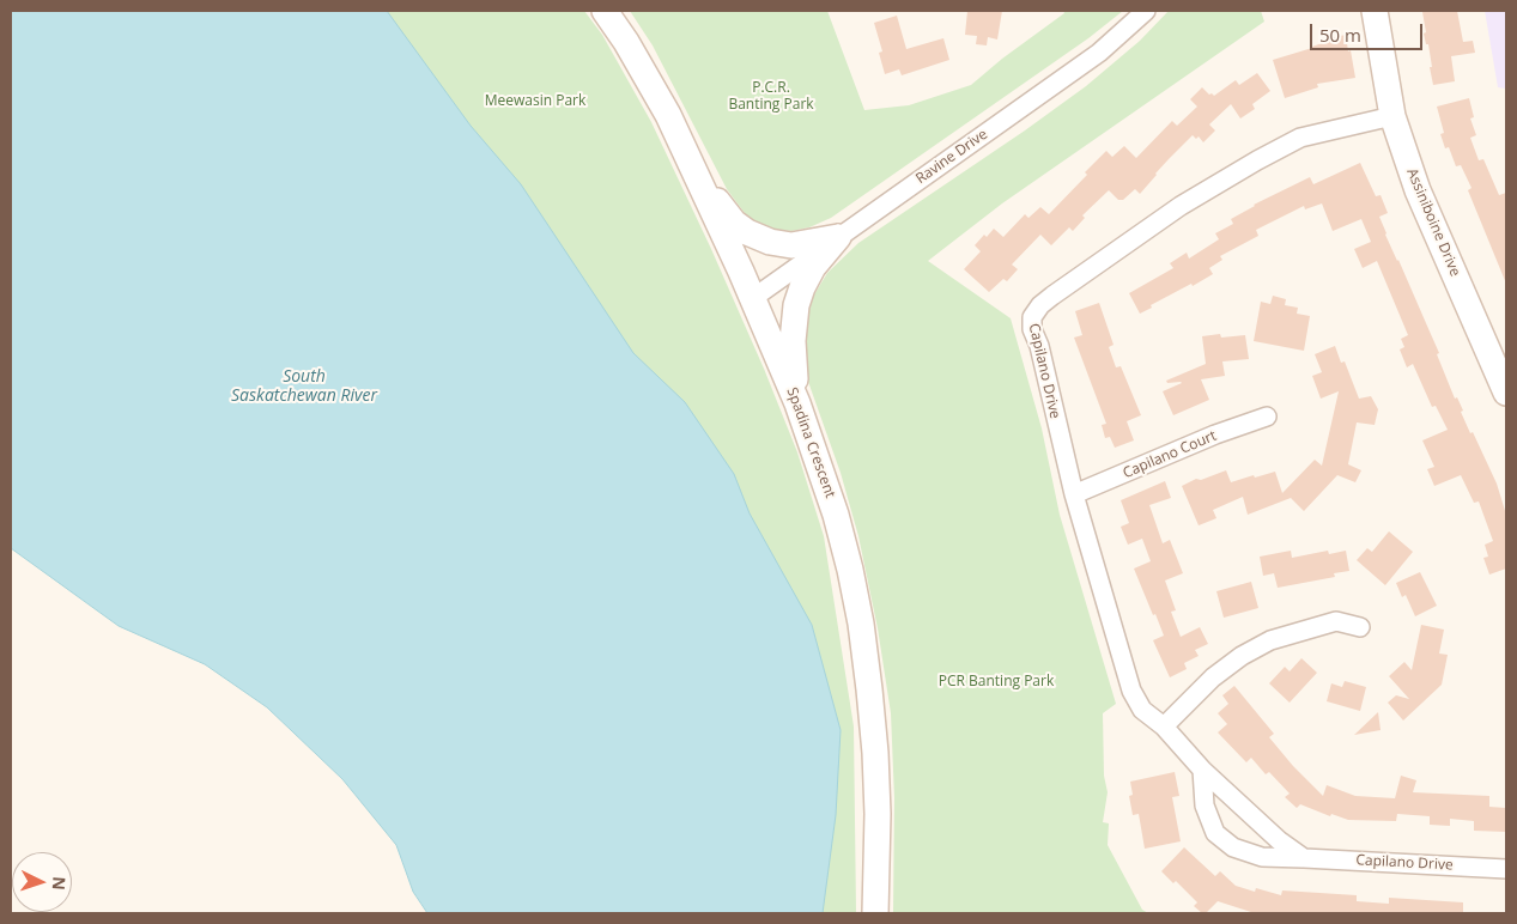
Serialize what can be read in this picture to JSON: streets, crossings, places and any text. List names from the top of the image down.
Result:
{
  "streets": {
    "street": [
      "Ravine Drive",
      "Assiniboine Drive",
      "Capilano Drive",
      "Spadina Crescent",
      "Capilano Court"
    ]
  },
  "crossings": [
    ["Ravine Drive", "Spadina Crescent"],
    ["Assiniboine Drive", "Capilano Drive"],
    ["Capilano Drive", "Capilano Court"]
  ],
  "water": ["South Saskatchewan River"],
  "parks": ["P.C.R. Banting Park", "Meewasin Park", "PCR Banting Park"],
  "scale_bar": "50 m",
  "north": "right"
}
